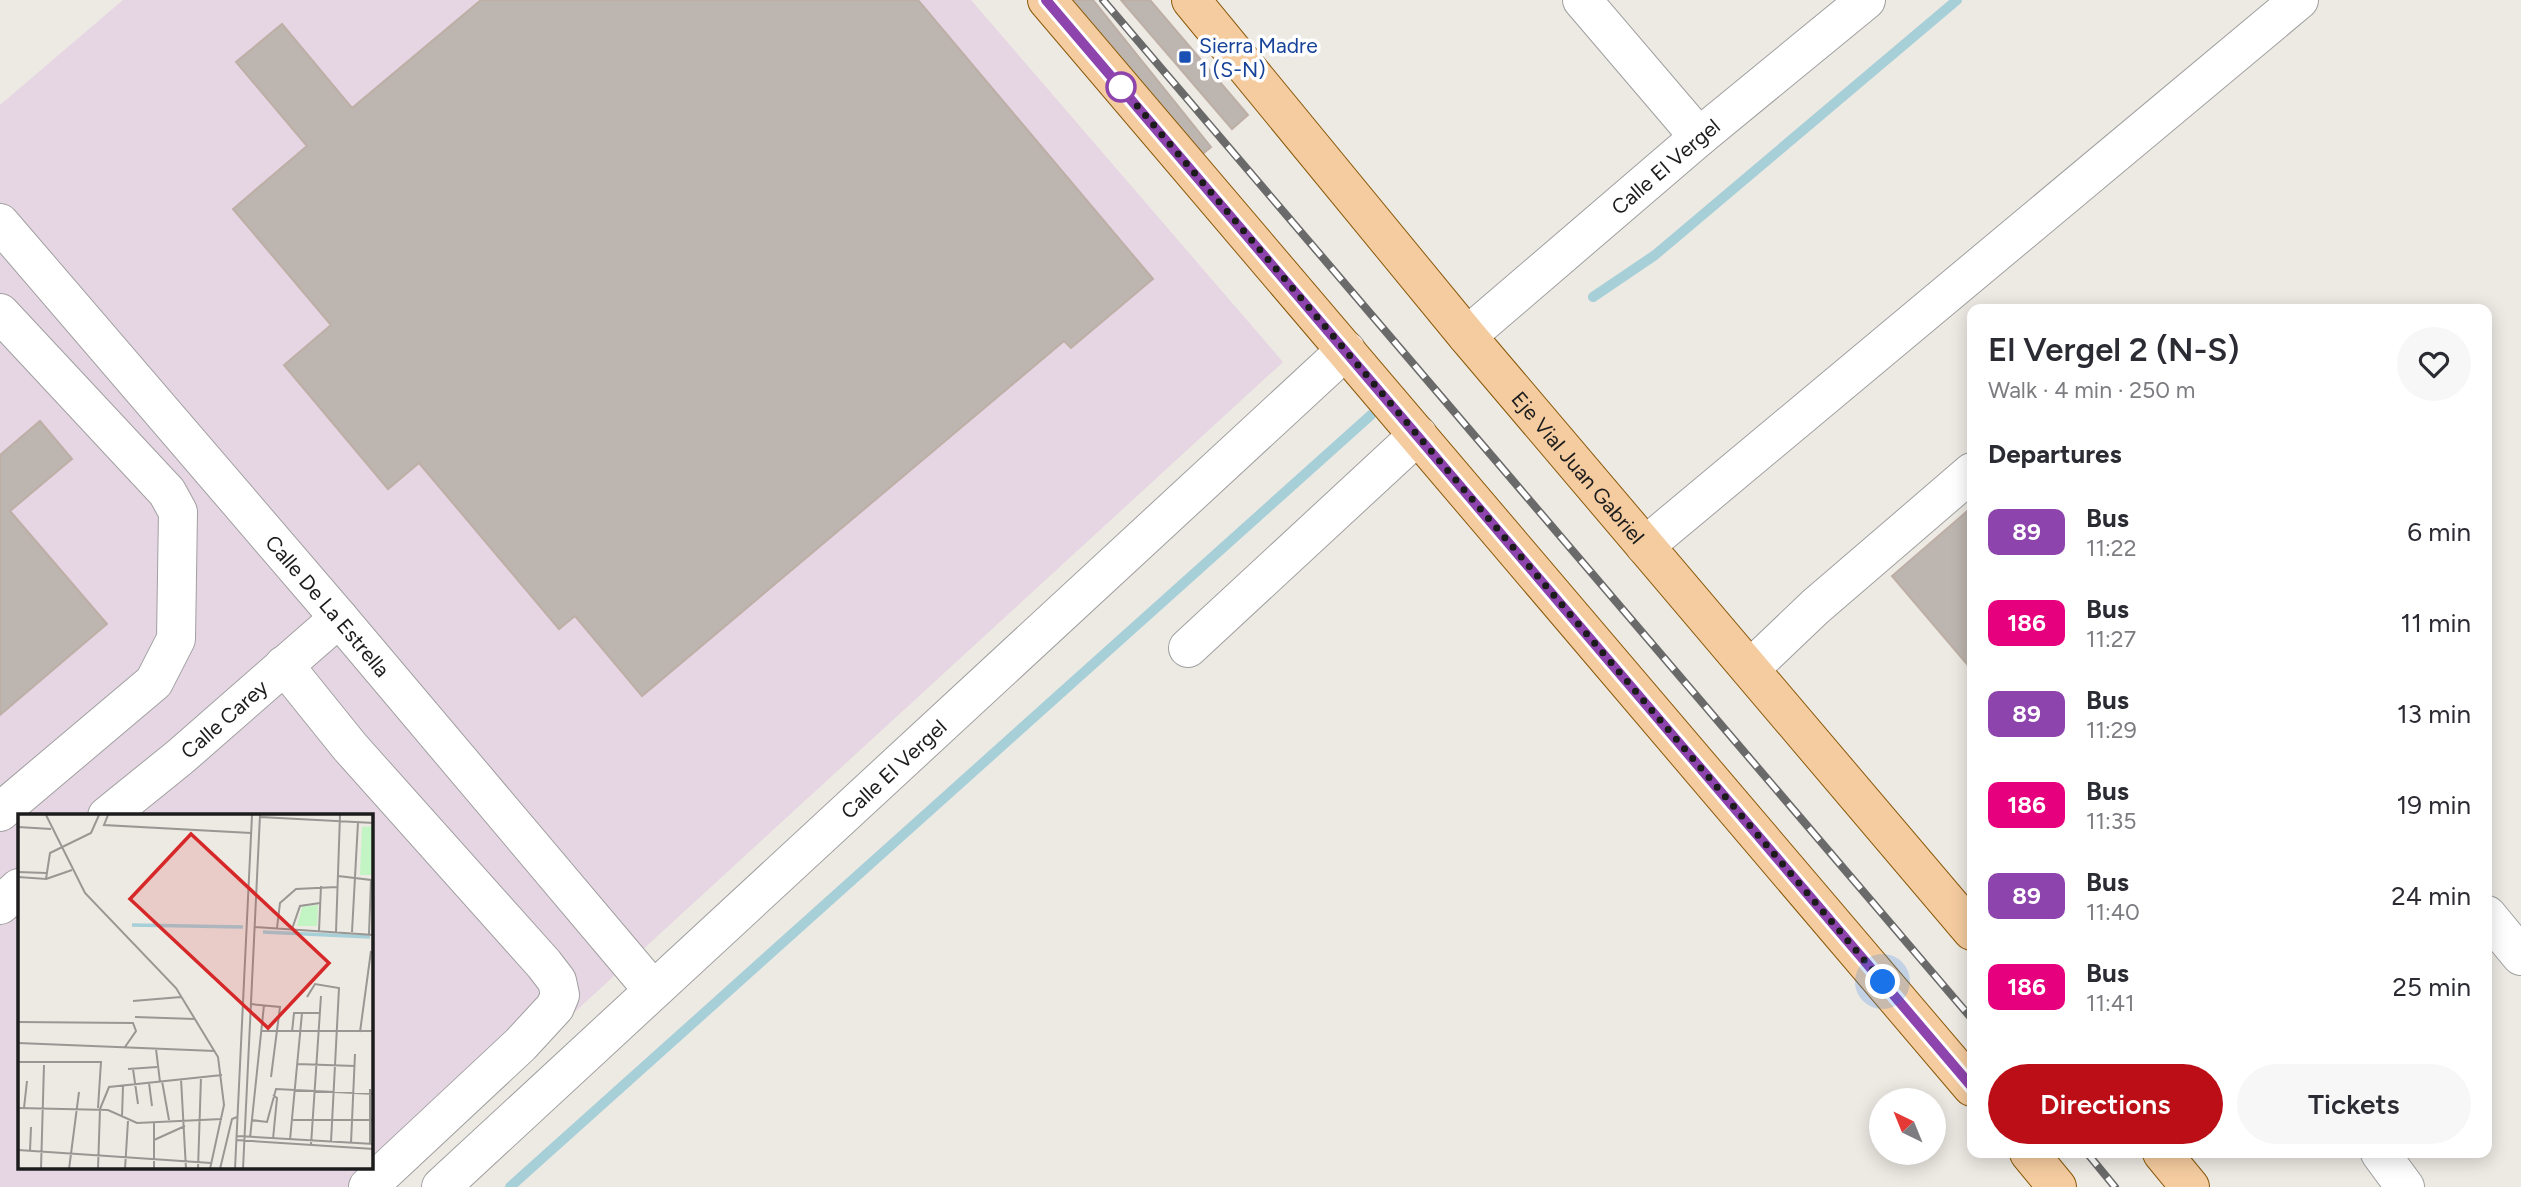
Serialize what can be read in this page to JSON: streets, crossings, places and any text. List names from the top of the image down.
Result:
{
  "streets": {
    "main road": ["Eje Vial Juan Gabriel"],
    "street": ["Calle El Vergel", "Calle De La Estrella", "Calle Carey"]
  },
  "crossings": [
    ["Calle El Vergel", "Eje Vial Juan Gabriel"],
    ["Calle El Vergel", "Calle De La Estrella"],
    ["Calle De La Estrella", "Calle Carey"]
  ],
  "places": {
    "transit": ["Sierra Madre 1 (S-N)"]
  },
  "lines": ["bus line 89"],
  "north": "top left",
  "page": {
    "heading": [
      ["El Vergel 2 (N-S)", "Walk · 4 min · 250 m"],
      "Departures"
    ],
    "list": [
      {
        "mark": "89",
        "name": "Bus",
        "note": "11:22",
        "value": "6 min"
      },
      {
        "mark": "186",
        "name": "Bus",
        "note": "11:27",
        "value": "11 min"
      },
      {
        "mark": "89",
        "name": "Bus",
        "note": "11:29",
        "value": "13 min"
      },
      {
        "mark": "186",
        "name": "Bus",
        "note": "11:35",
        "value": "19 min"
      },
      {
        "mark": "89",
        "name": "Bus",
        "note": "11:40",
        "value": "24 min"
      },
      {
        "mark": "186",
        "name": "Bus",
        "note": "11:41",
        "value": "25 min"
      }
    ],
    "buttons": ["Directions", "Tickets"]
  }
}
